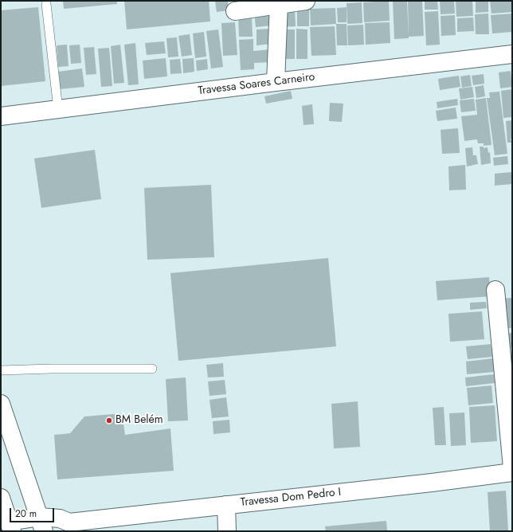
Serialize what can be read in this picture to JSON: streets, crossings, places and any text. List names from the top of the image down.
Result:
{
  "streets": {
    "street": ["Travessa Soares Carneiro", "Travessa Dom Pedro I"]
  },
  "places": ["BM Belém"],
  "scale_bar": "20 m"
}
